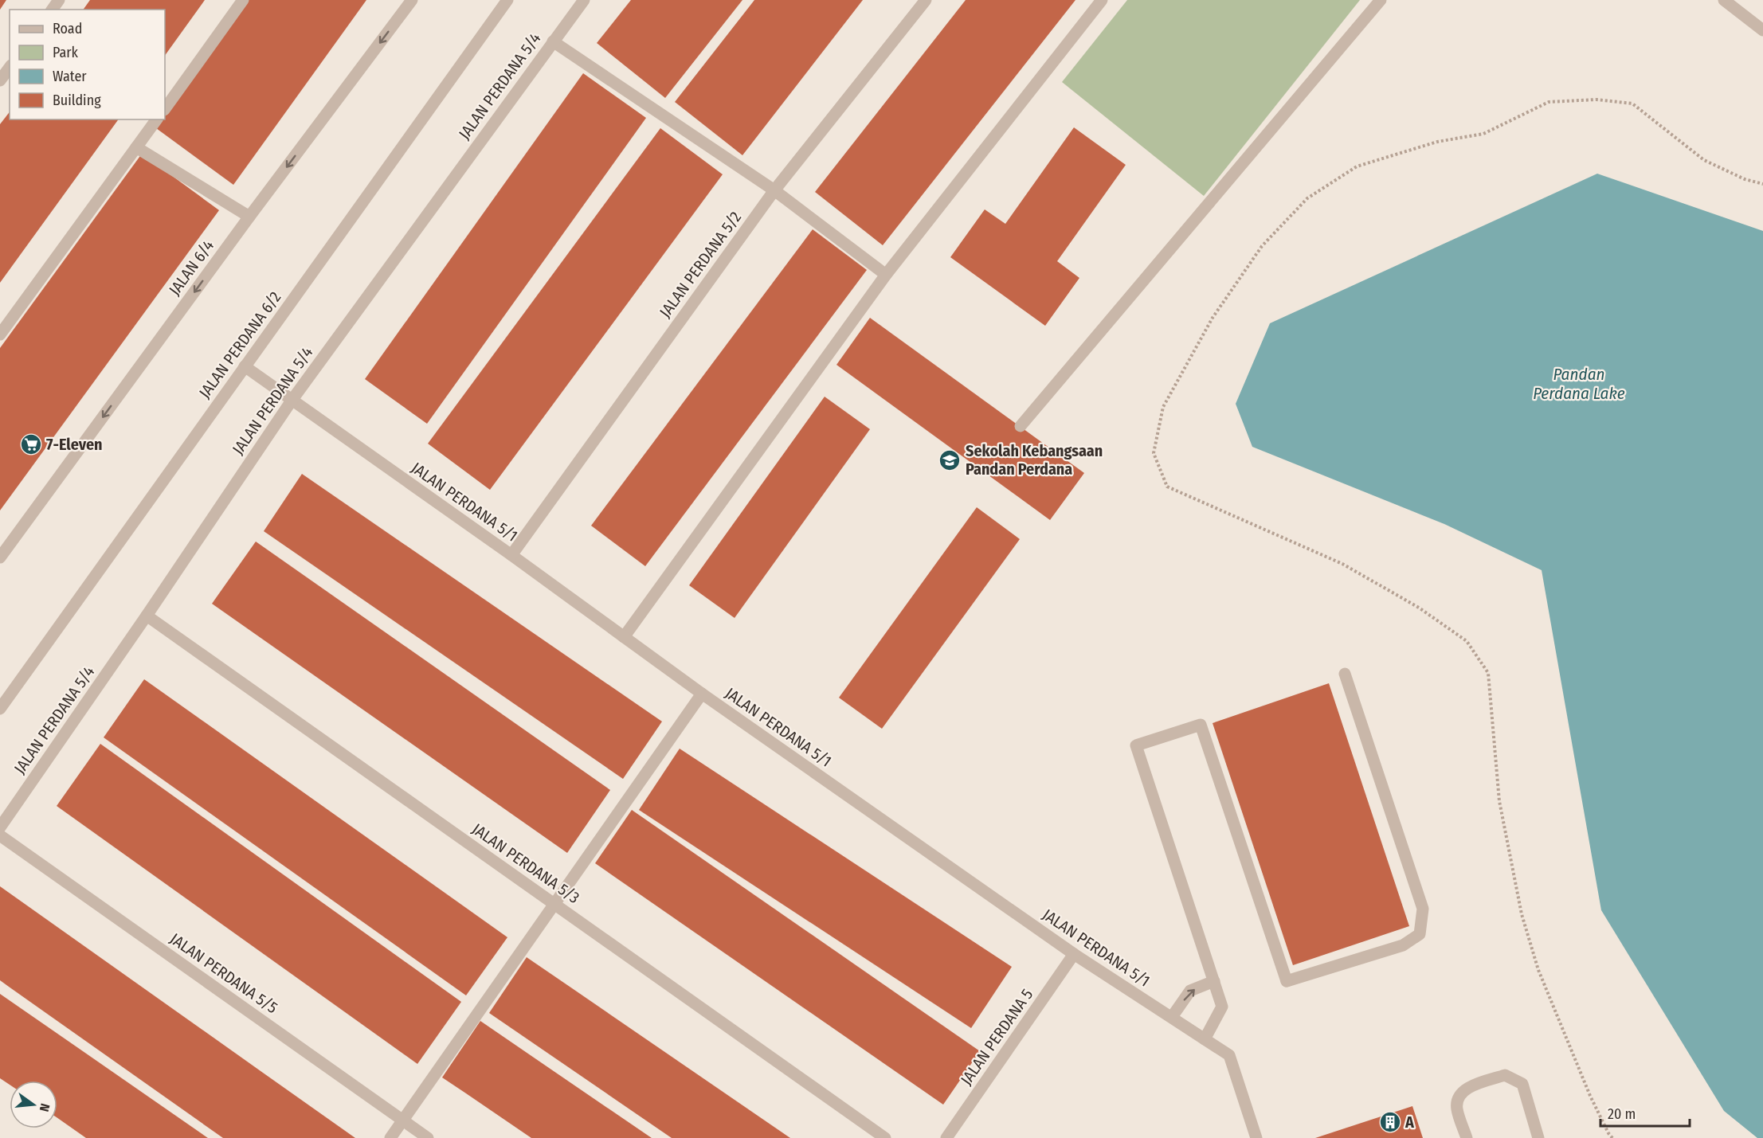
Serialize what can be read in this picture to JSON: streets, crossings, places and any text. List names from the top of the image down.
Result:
{
  "streets": {
    "street": [
      "JALAN PERDANA 5/4",
      "JALAN PERDANA 5/2",
      "JALAN 6/4",
      "JALAN PERDANA 6/2",
      "JALAN PERDANA 5/1",
      "JALAN PERDANA 5/3",
      "JALAN PERDANA 5/5",
      "JALAN PERDANA 5"
    ]
  },
  "crossings": [
    ["JALAN PERDANA 5/4", "JALAN PERDANA 5/1"],
    ["JALAN PERDANA 5/4", "JALAN PERDANA 5/3"],
    ["JALAN PERDANA 5/2", "JALAN PERDANA 5/1"],
    ["JALAN PERDANA 6/2", "JALAN PERDANA 5/1"],
    ["JALAN PERDANA 5/1", "JALAN PERDANA 5"]
  ],
  "one_way": ["JALAN 6/4"],
  "water": ["Pandan Perdana Lake"],
  "places": {
    "supermarket": ["7-Eleven"],
    "school or university": ["Sekolah Kebangsaan Pandan Perdana"],
    "building": ["A"]
  },
  "legend": [
    "Road",
    "Park",
    "Water",
    "Building"
  ],
  "scale_bar": "20 m",
  "north": "right"
}
